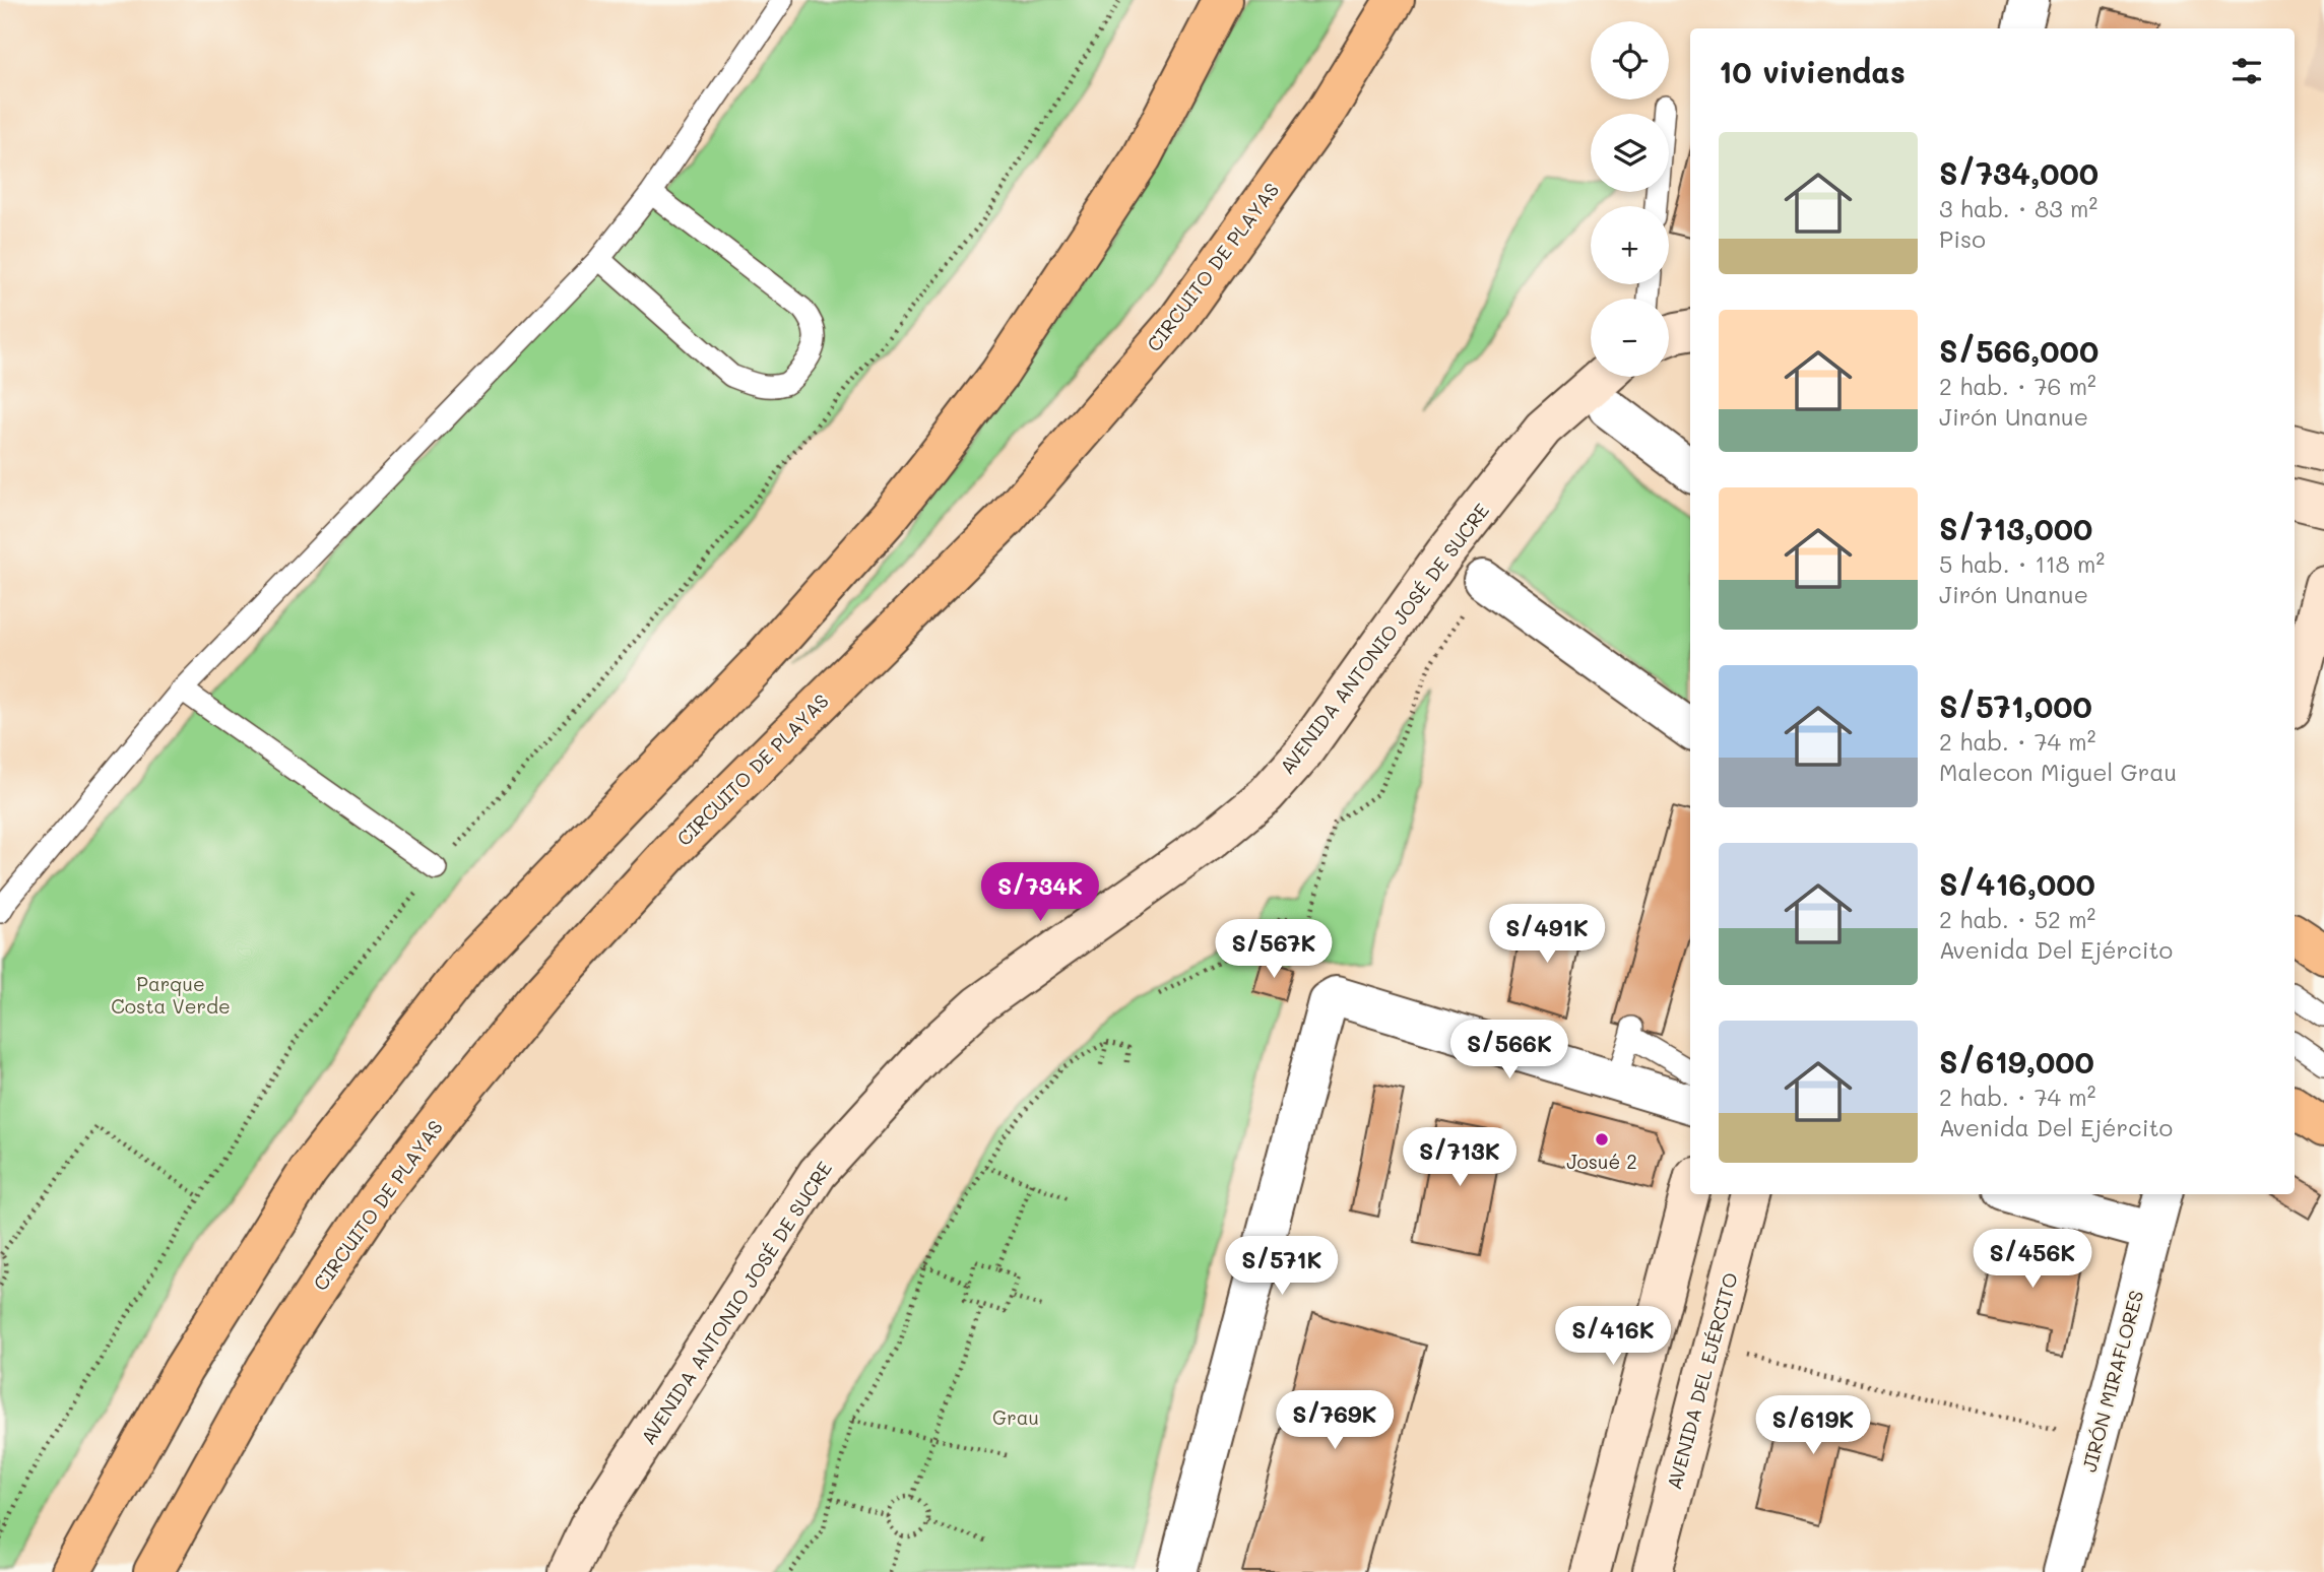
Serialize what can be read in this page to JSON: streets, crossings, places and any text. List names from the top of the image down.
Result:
{
  "streets": {
    "main road": ["CIRCUITO DE PLAYAS", "AVENIDA ANTONIO JOSÉ DE SUCRE", "AVENIDA DEL EJÉRCITO"],
    "street": ["JIRÓN MIRAFLORES"]
  },
  "parks": ["Parque Costa Verde", "Grau"],
  "places": ["Josué 2"],
  "page": {
    "map_buttons": ["+", "−"],
    "heading": "10 viviendas",
    "list": [
      {
        "name": "S/734,000",
        "note": "3 hab. · 83 m² · Piso"
      },
      {
        "name": "S/566,000",
        "note": "2 hab. · 76 m² · Jirón Unanue"
      },
      {
        "name": "S/713,000",
        "note": "5 hab. · 118 m² · Jirón Unanue"
      },
      {
        "name": "S/571,000",
        "note": "2 hab. · 74 m² · Malecon Miguel Grau"
      },
      {
        "name": "S/416,000",
        "note": "2 hab. · 52 m² · Avenida Del Ejército"
      },
      {
        "name": "S/619,000",
        "note": "2 hab. · 74 m² · Avenida Del Ejército"
      }
    ],
    "price": [
      "S/734K",
      "S/491K",
      "S/567K",
      "S/566K",
      "S/713K",
      "S/456K",
      "S/571K",
      "S/416K",
      "S/769K",
      "S/619K"
    ]
  }
}
